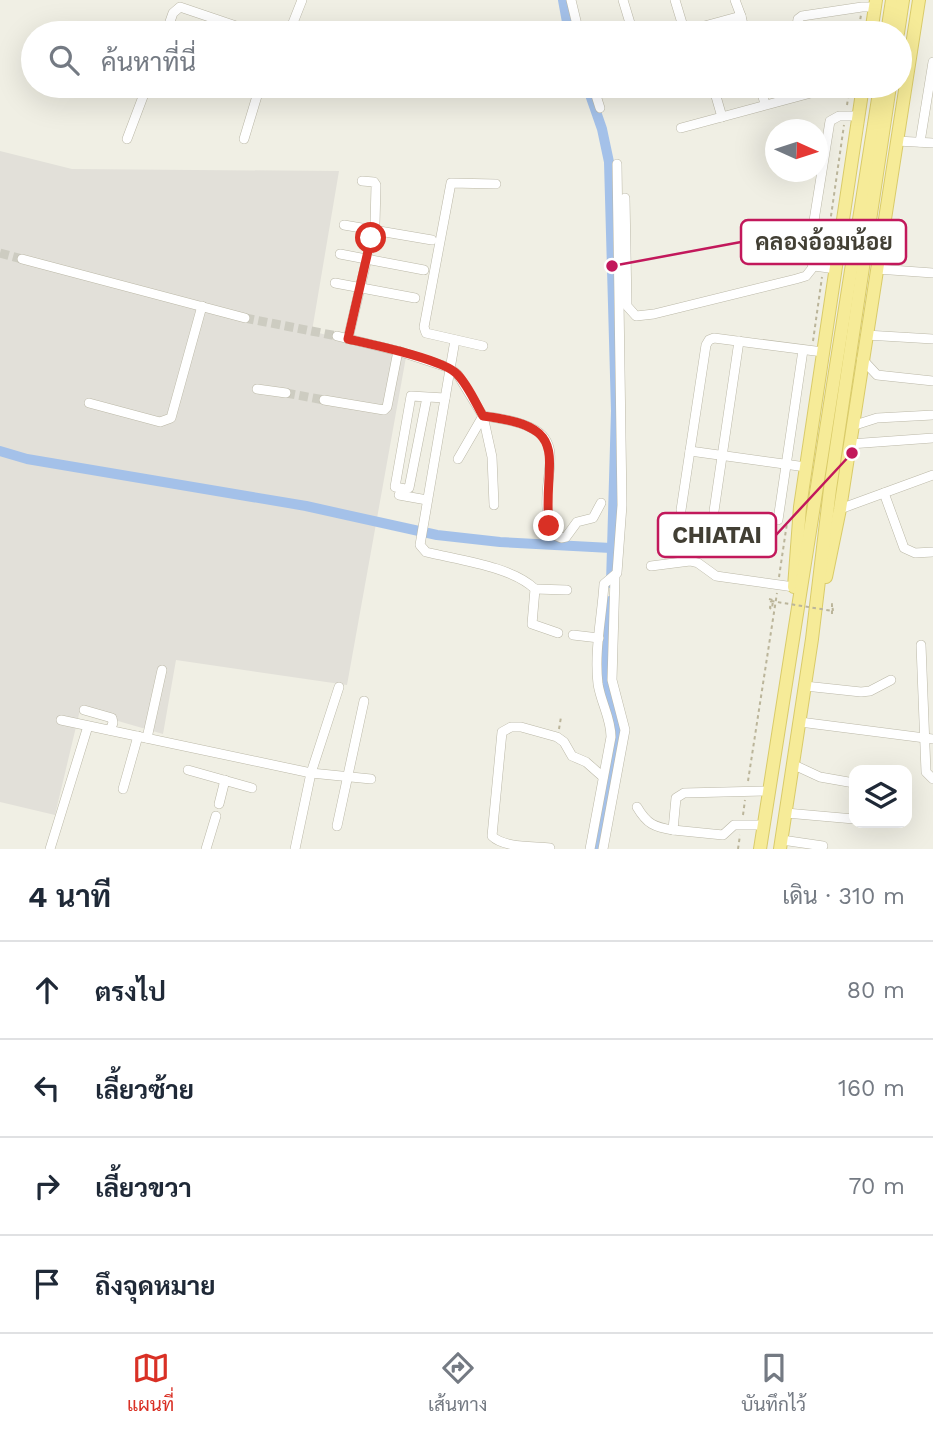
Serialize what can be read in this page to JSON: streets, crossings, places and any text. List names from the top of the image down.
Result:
{
  "places": ["คลองอ้อมน้อย", "CHIATAI"],
  "north": "right",
  "page": {
    "search": "ค้นหาที่นี่",
    "heading": ["4 นาที", "เดิน · 310 m"],
    "list": [
      ["ตรงไป", "80 m"],
      ["เลี้ยวซ้าย", "160 m"],
      ["เลี้ยวขวา", "70 m"],
      "ถึงจุดหมาย"
    ],
    "nav": ["แผนที่", "เส้นทาง", "บันทึกไว้"]
  }
}
